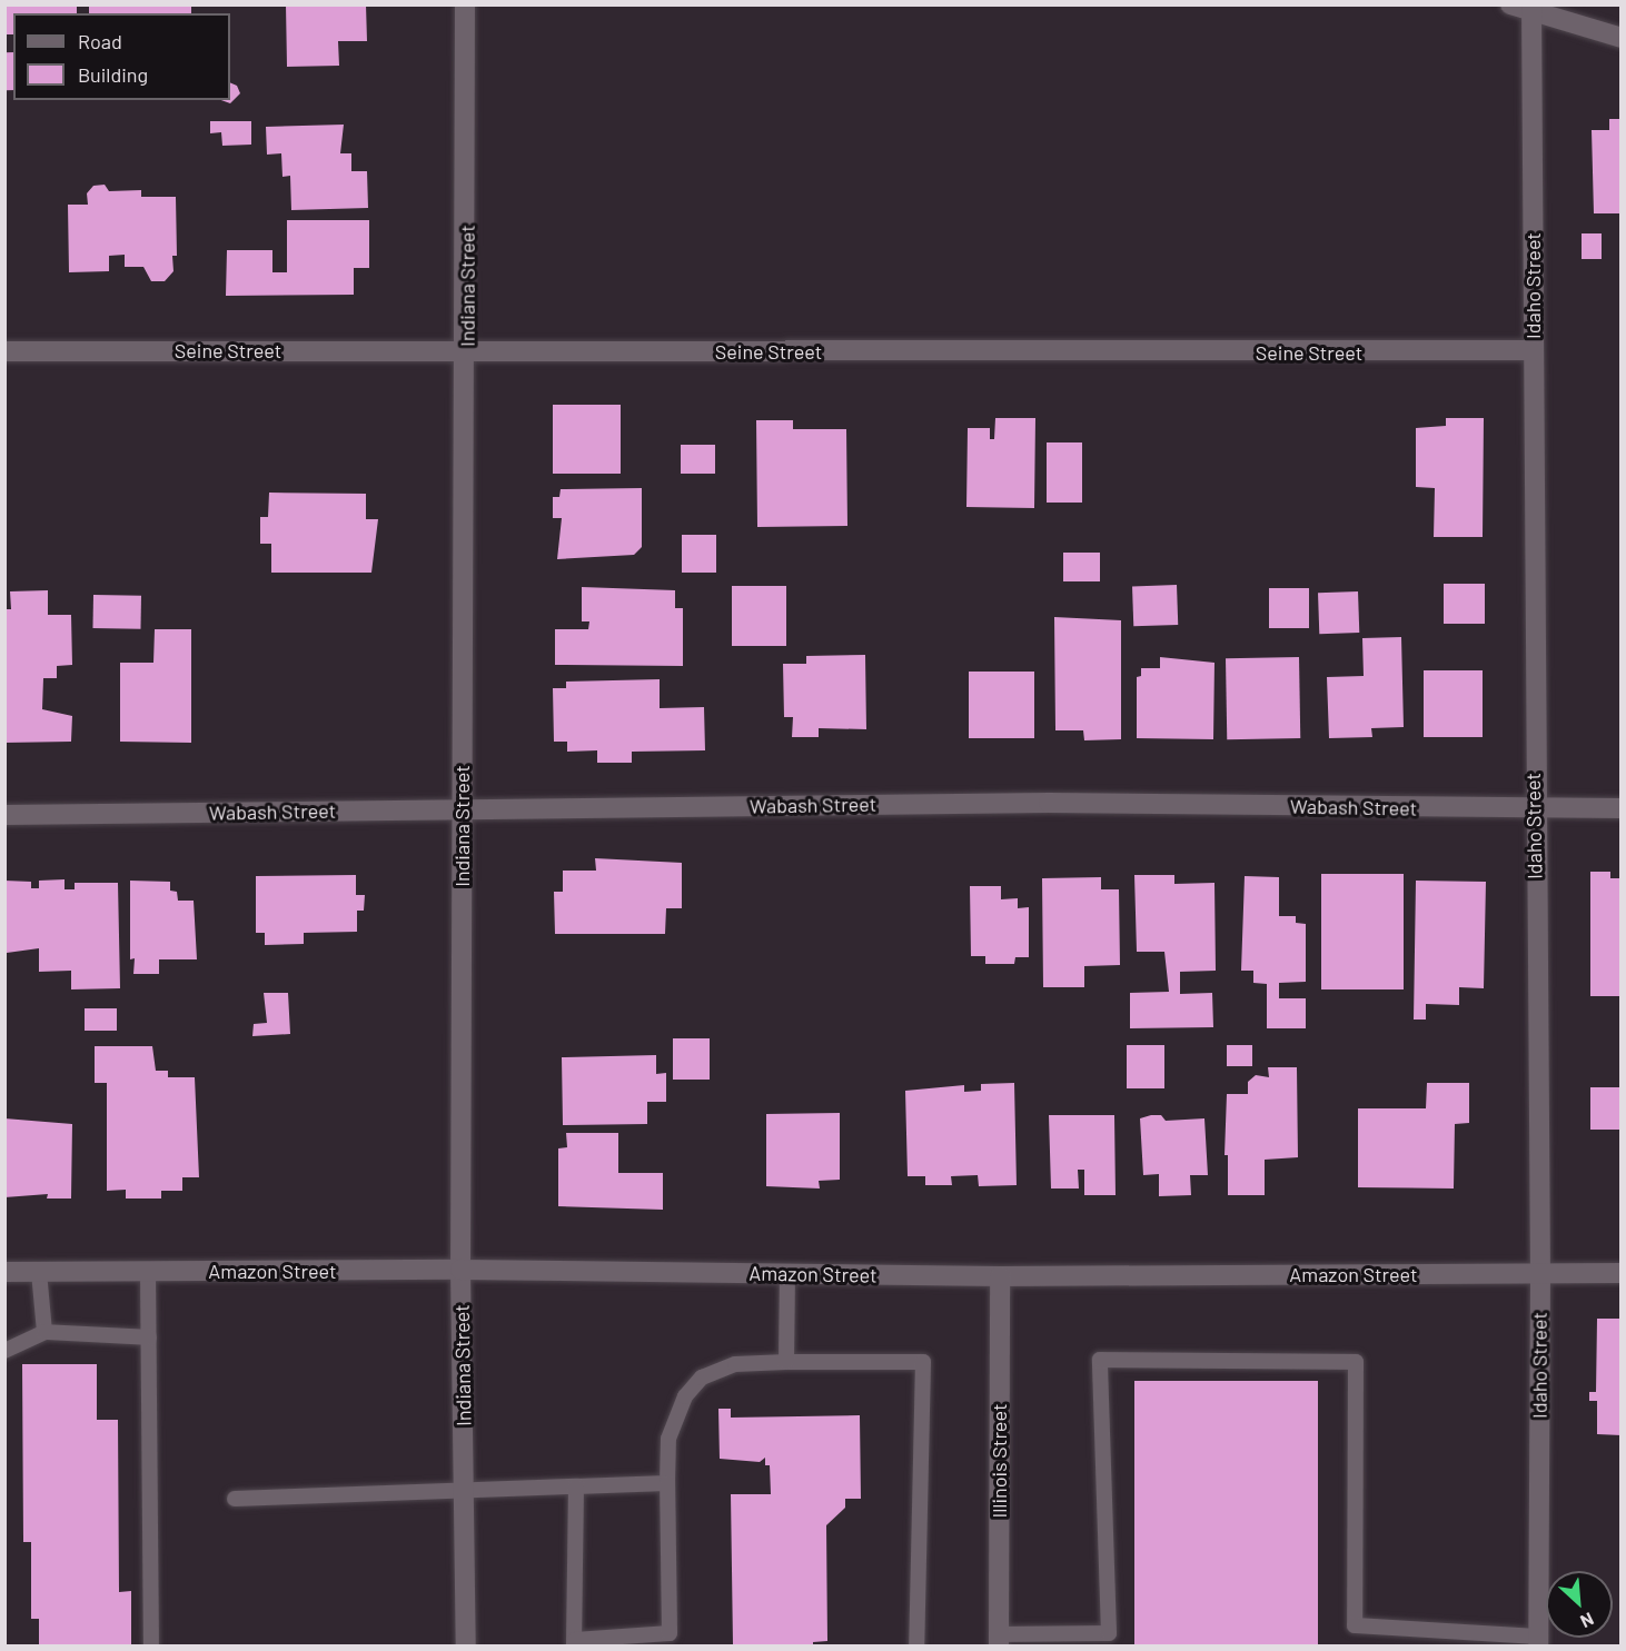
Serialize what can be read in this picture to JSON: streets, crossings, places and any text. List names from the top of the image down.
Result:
{
  "streets": {
    "street": [
      "Indiana Street",
      "Idaho Street",
      "Seine Street",
      "Wabash Street",
      "Amazon Street",
      "Illinois Street"
    ]
  },
  "crossings": [
    ["Indiana Street", "Seine Street"],
    ["Indiana Street", "Wabash Street"],
    ["Indiana Street", "Amazon Street"],
    ["Idaho Street", "Seine Street"],
    ["Idaho Street", "Wabash Street"],
    ["Idaho Street", "Amazon Street"],
    ["Amazon Street", "Illinois Street"]
  ],
  "legend": ["Road", "Building"],
  "north": "bottom right"
}
